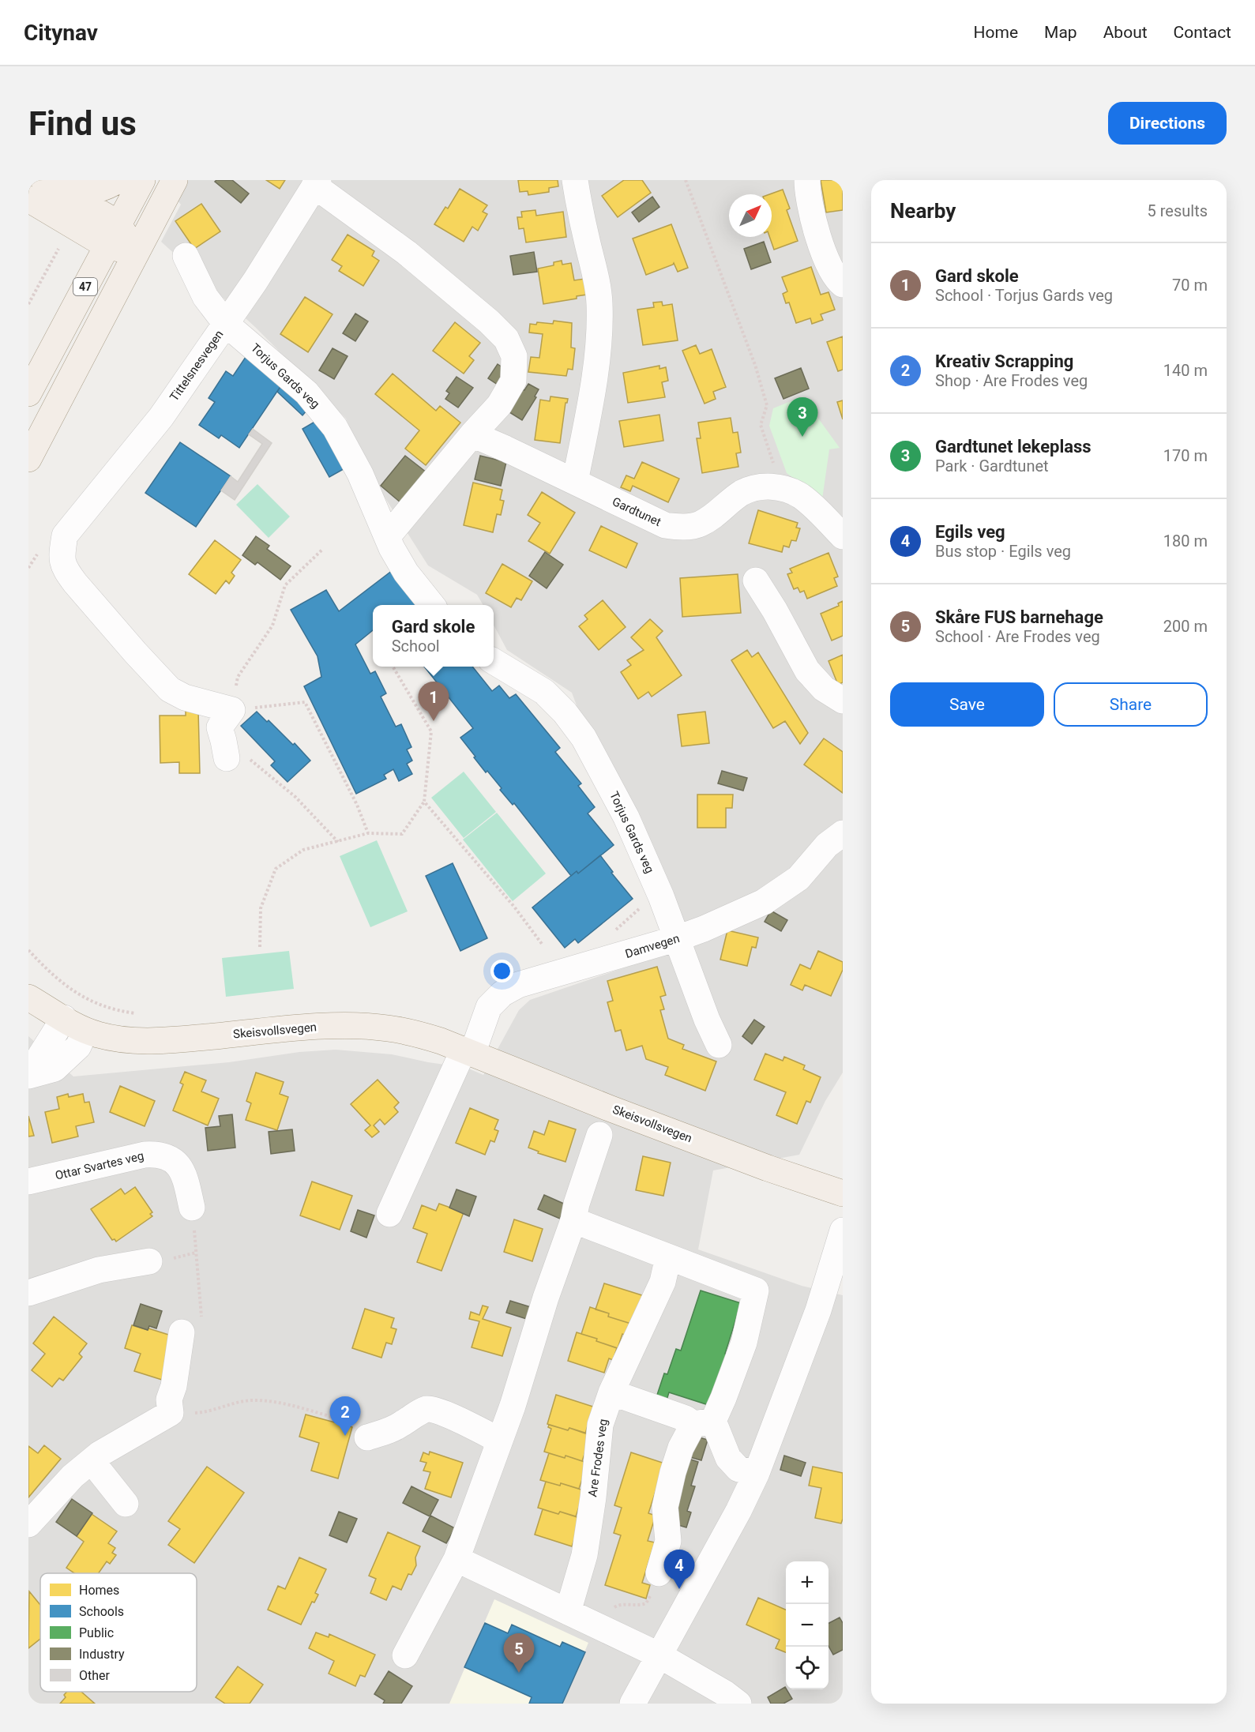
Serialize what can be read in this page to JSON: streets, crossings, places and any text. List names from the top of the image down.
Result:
{
  "streets": {
    "main road": ["47", "Skeisvollsvegen"],
    "street": [
      "Tittelsnesvegen",
      "Torjus Gards veg",
      "Gardtunet",
      "Damvegen",
      "Ottar Svartes veg",
      "Are Frodes veg"
    ]
  },
  "crossings": [
    ["Tittelsnesvegen", "Torjus Gards veg"],
    ["Tittelsnesvegen", "Gardtunet"],
    ["Torjus Gards veg", "Damvegen"],
    ["Damvegen", "Skeisvollsvegen"]
  ],
  "legend": [
    "Homes",
    "Schools",
    "Public",
    "Industry",
    "Other"
  ],
  "north": "top right",
  "page": {
    "header": "Citynav",
    "nav": [
      "Home",
      "Map",
      "About",
      "Contact"
    ],
    "buttons": [
      "Directions",
      ["Save", "Share"]
    ],
    "title": "Find us",
    "heading": ["Nearby", "5 results"],
    "list": [
      {
        "mark": "1",
        "name": "Gard skole",
        "note": "School · Torjus Gards veg",
        "value": "70 m"
      },
      {
        "mark": "2",
        "name": "Kreativ Scrapping",
        "note": "Shop · Are Frodes veg",
        "value": "140 m"
      },
      {
        "mark": "3",
        "name": "Gardtunet lekeplass",
        "note": "Park · Gardtunet",
        "value": "170 m"
      },
      {
        "mark": "4",
        "name": "Egils veg",
        "note": "Bus stop · Egils veg",
        "value": "180 m"
      },
      {
        "mark": "5",
        "name": "Skåre FUS barnehage",
        "note": "School · Are Frodes veg",
        "value": "200 m"
      }
    ],
    "pins": [
      "3",
      "1",
      "2",
      "4",
      "5"
    ],
    "popup": ["Gard skole", "School"],
    "map_buttons": ["+", "−"]
  }
}
